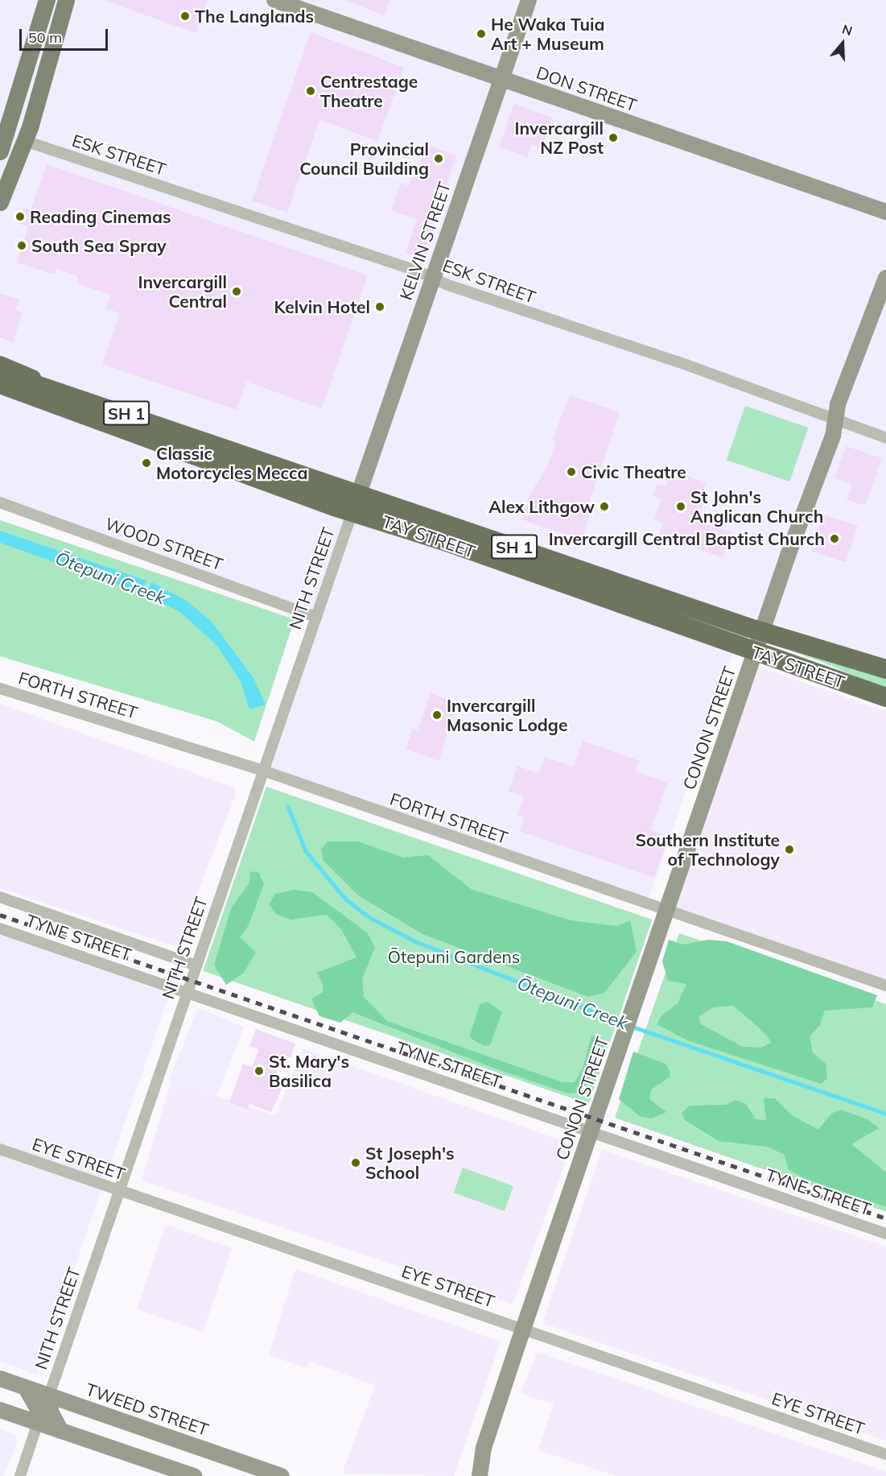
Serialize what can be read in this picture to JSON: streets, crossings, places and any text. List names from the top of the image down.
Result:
{
  "streets": {
    "highway": ["SH 1", "TAY STREET"],
    "street": [
      "DON STREET",
      "ESK STREET",
      "KELVIN STREET",
      "WOOD STREET",
      "NITH STREET",
      "FORTH STREET",
      "CONON STREET",
      "TYNE STREET",
      "EYE STREET",
      "TWEED STREET"
    ]
  },
  "crossings": [
    ["DON STREET", "KELVIN STREET"],
    ["ESK STREET", "KELVIN STREET"],
    ["ESK STREET", "CONON STREET"],
    ["KELVIN STREET", "TAY STREET"],
    ["KELVIN STREET", "NITH STREET"],
    ["TAY STREET", "NITH STREET"],
    ["TAY STREET", "CONON STREET"],
    ["WOOD STREET", "NITH STREET"],
    ["NITH STREET", "FORTH STREET"],
    ["NITH STREET", "TYNE STREET"],
    ["NITH STREET", "EYE STREET"],
    ["NITH STREET", "TWEED STREET"],
    ["FORTH STREET", "CONON STREET"],
    ["CONON STREET", "TYNE STREET"],
    ["CONON STREET", "EYE STREET"]
  ],
  "water": ["Ōtepuni Creek"],
  "parks": ["Ōtepuni Gardens"],
  "places": [
    "The Langlands",
    "He Waka Tuia Art + Museum",
    "Centrestage Theatre",
    "Invercargill NZ Post",
    "Provincial Council Building",
    "Reading Cinemas",
    "South Sea Spray",
    "Invercargill Central",
    "Kelvin Hotel",
    "Classic Motorcycles Mecca",
    "Civic Theatre",
    "Alex Lithgow",
    "St John's Anglican Church",
    "Invercargill Central Baptist Church",
    "Invercargill Masonic Lodge",
    "Southern Institute of Technology",
    "St. Mary's Basilica",
    "St Joseph's School"
  ],
  "scale_bar": "50 m",
  "north": "top"
}
